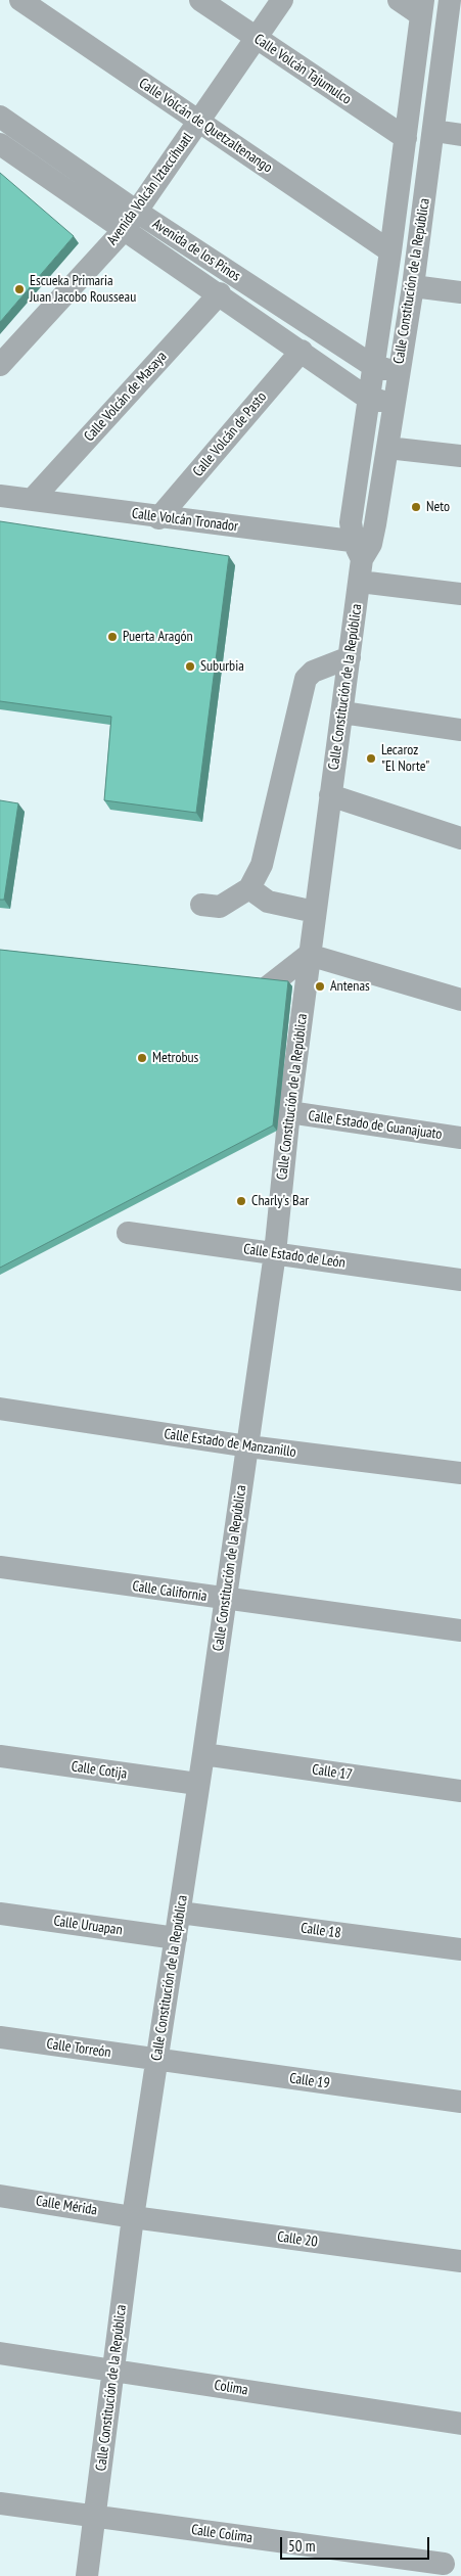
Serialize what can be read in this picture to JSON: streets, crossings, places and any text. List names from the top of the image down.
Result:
{
  "streets": {
    "street": [
      "Calle Volcán Tajumulco",
      "Calle Volcán de Quetzaltenango",
      "Avenida Volcán Iztaccíhuatl",
      "Avenida de los Pinos",
      "Calle Constitución de la República",
      "Calle Volcán de Masaya",
      "Calle Volcán de Pasto",
      "Calle Volcán Tronador",
      "Calle Estado de Guanajuato",
      "Calle Estado de León",
      "Calle Estado de Manzanillo",
      "Calle California",
      "Calle Cotija",
      "Calle 17",
      "Calle Uruapan",
      "Calle 18",
      "Calle Torreón",
      "Calle 19",
      "Calle Mérida",
      "Calle 20",
      "Colima",
      "Calle Colima"
    ]
  },
  "crossings": [
    ["Calle Volcán Tajumulco", "Avenida Volcán Iztaccíhuatl"],
    ["Calle Volcán Tajumulco", "Calle Constitución de la República"],
    ["Calle Volcán de Quetzaltenango", "Avenida Volcán Iztaccíhuatl"],
    ["Calle Volcán de Quetzaltenango", "Calle Constitución de la República"],
    ["Avenida Volcán Iztaccíhuatl", "Avenida de los Pinos"],
    ["Avenida de los Pinos", "Calle Constitución de la República"],
    ["Avenida de los Pinos", "Calle Volcán de Masaya"],
    ["Avenida de los Pinos", "Calle Volcán de Pasto"],
    ["Calle Constitución de la República", "Calle Volcán Tronador"],
    ["Calle Constitución de la República", "Calle Estado de Guanajuato"],
    ["Calle Constitución de la República", "Calle Estado de León"],
    ["Calle Constitución de la República", "Calle Estado de Manzanillo"],
    ["Calle Constitución de la República", "Calle California"],
    ["Calle Constitución de la República", "Calle Cotija"],
    ["Calle Constitución de la República", "Calle 17"],
    ["Calle Constitución de la República", "Calle Uruapan"],
    ["Calle Constitución de la República", "Calle 18"],
    ["Calle Constitución de la República", "Calle Torreón"],
    ["Calle Constitución de la República", "Calle 19"],
    ["Calle Constitución de la República", "Calle Mérida"],
    ["Calle Constitución de la República", "Calle 20"],
    ["Calle Constitución de la República", "Colima"],
    ["Calle Constitución de la República", "Calle Colima"],
    ["Calle Volcán de Masaya", "Calle Volcán Tronador"],
    ["Calle Volcán de Pasto", "Calle Volcán Tronador"],
    ["Calle Torreón", "Calle 19"],
    ["Calle Mérida", "Calle 20"]
  ],
  "places": [
    "Escueka Primaria Juan Jacobo Rousseau",
    "Neto",
    "Puerta Aragón",
    "Suburbia",
    "Lecaroz \"El Norte\"",
    "Antenas",
    "Metrobus",
    "Charly's Bar"
  ],
  "scale_bar": "50 m"
}
